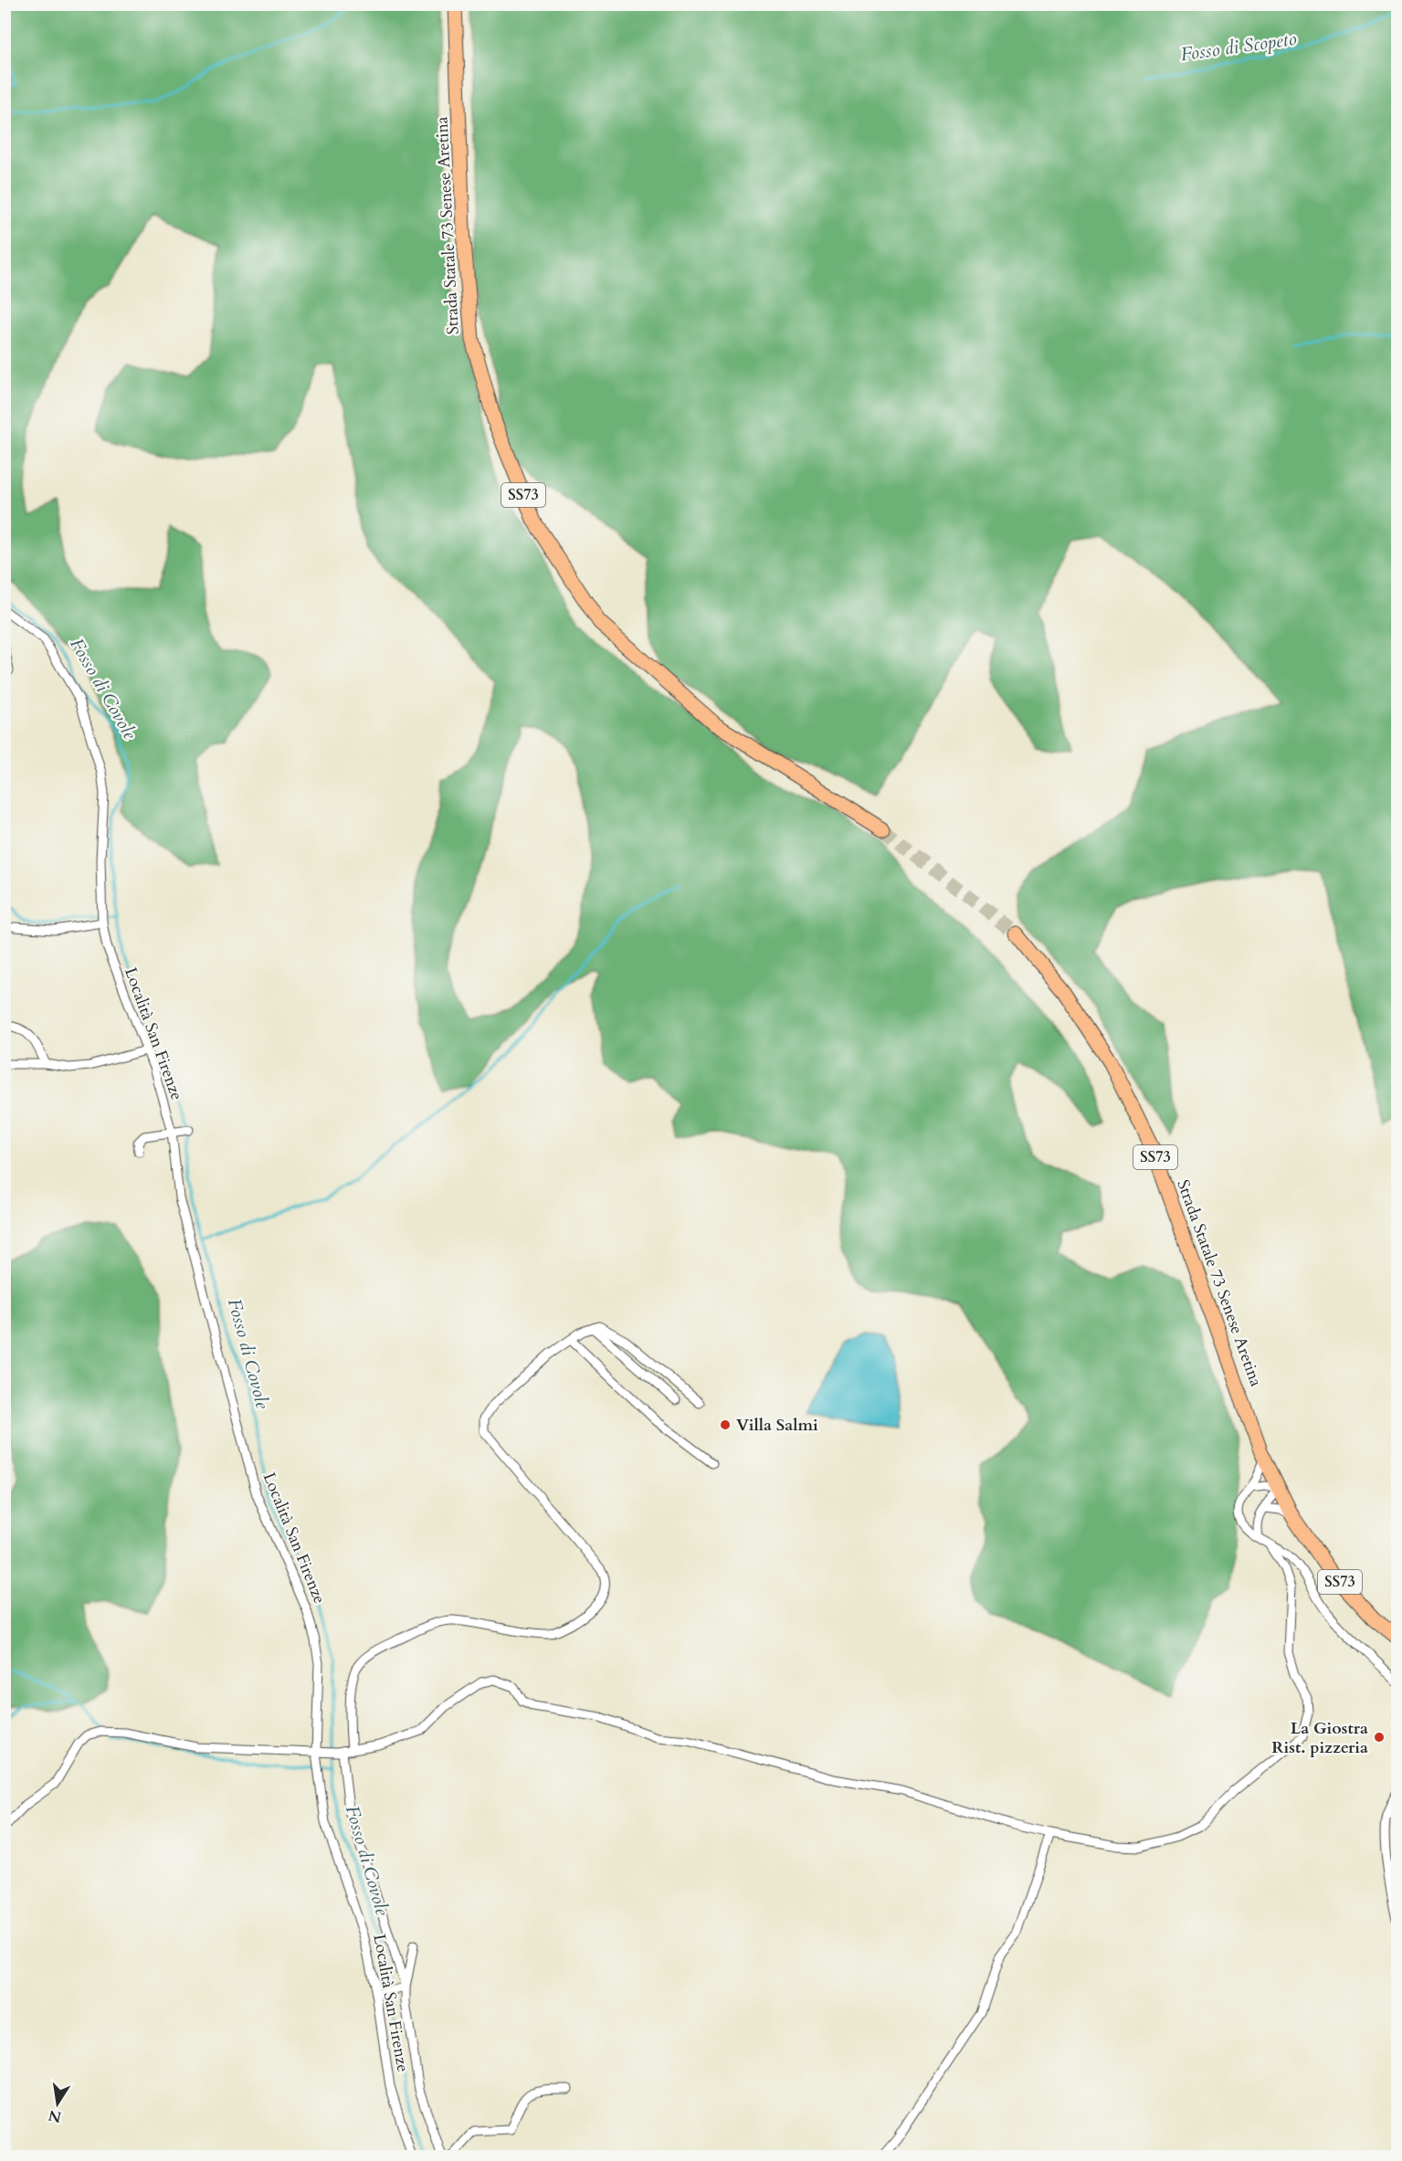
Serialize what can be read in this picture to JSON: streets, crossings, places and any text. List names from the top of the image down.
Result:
{
  "streets": {
    "main road": ["Strada Statale 73 Senese Aretina", "SS73"],
    "street": ["Località San Firenze"]
  },
  "water": ["Fosso di Scopeto", "Fosso di Covole"],
  "places": ["Villa Salmi", "La Giostra Rist. pizzeria"],
  "north": "bottom"
}
